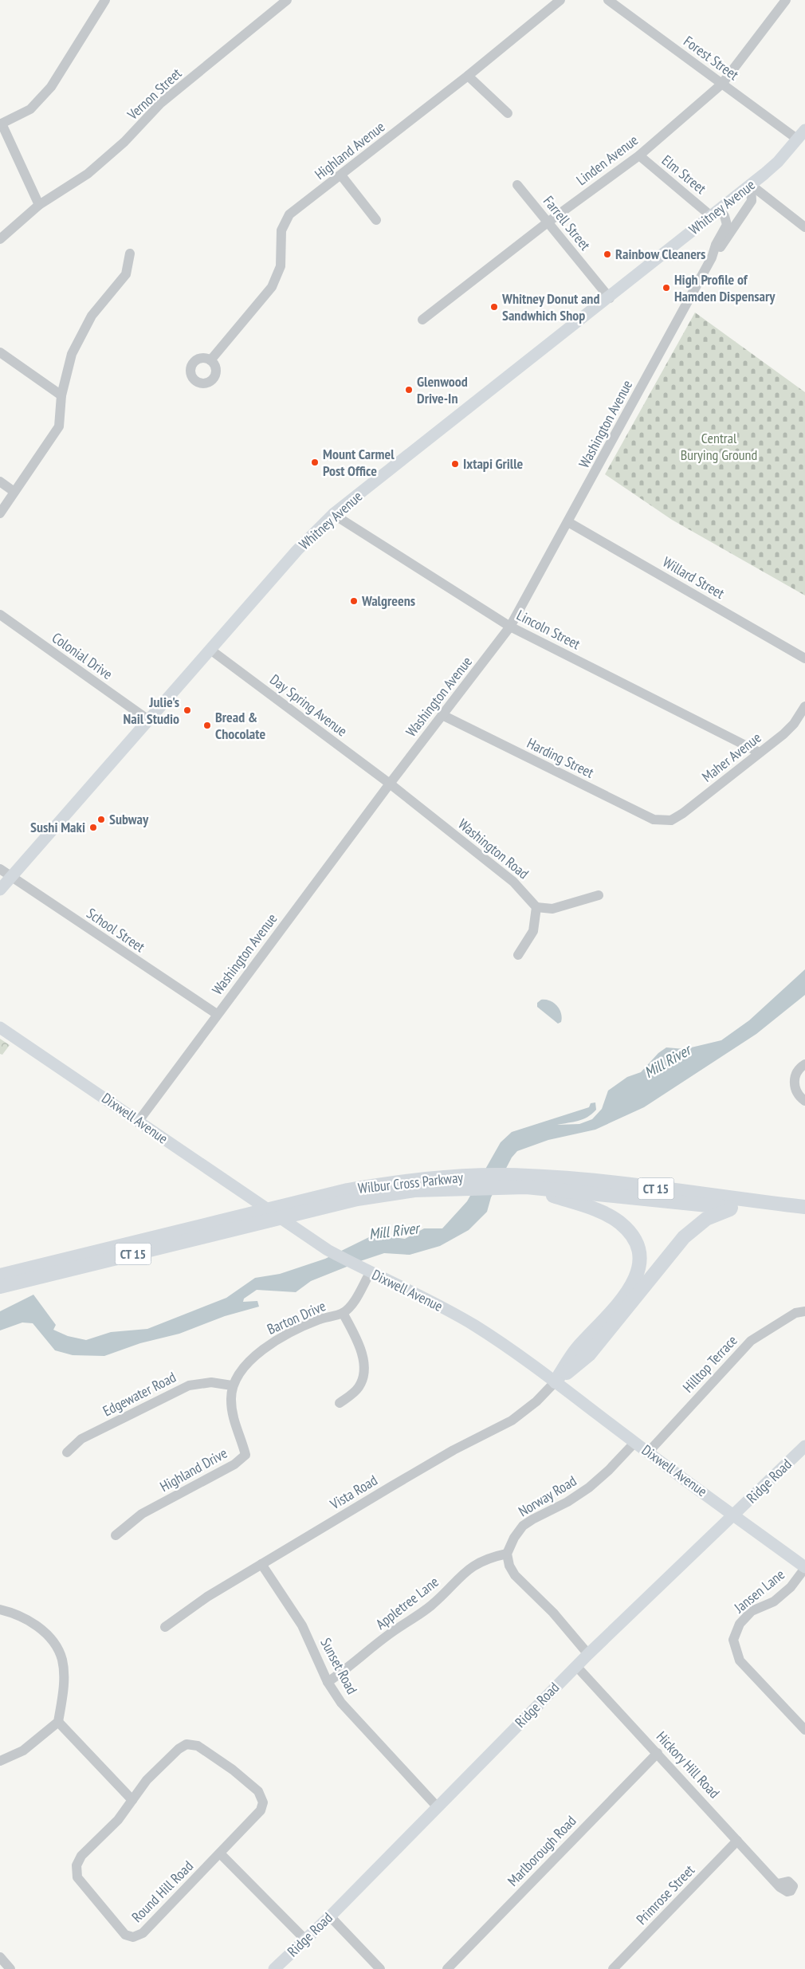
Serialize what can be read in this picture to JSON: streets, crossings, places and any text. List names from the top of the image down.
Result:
{
  "streets": {
    "highway": ["Wilbur Cross Parkway", "CT 15"],
    "main road": ["Whitney Avenue", "Dixwell Avenue", "Ridge Road"],
    "street": [
      "Forest Street",
      "Vernon Street",
      "Highland Avenue",
      "Linden Avenue",
      "Elm Street",
      "Farrell Street",
      "Washington Avenue",
      "Willard Street",
      "Lincoln Street",
      "Colonial Drive",
      "Day Spring Avenue",
      "Maher Avenue",
      "Harding Street",
      "Washington Road",
      "School Street",
      "Barton Drive",
      "Hilltop Terrace",
      "Edgewater Road",
      "Highland Drive",
      "Vista Road",
      "Norway Road",
      "Jansen Lane",
      "Appletree Lane",
      "Sunset Road",
      "Hickory Hill Road",
      "Marlborough Road",
      "Round Hill Road",
      "Primrose Street"
    ]
  },
  "crossings": [
    ["Forest Street", "Linden Avenue"],
    ["Forest Street", "Whitney Avenue"],
    ["Linden Avenue", "Elm Street"],
    ["Linden Avenue", "Farrell Street"],
    ["Elm Street", "Whitney Avenue"],
    ["Elm Street", "Washington Avenue"],
    ["Whitney Avenue", "Farrell Street"],
    ["Whitney Avenue", "Washington Avenue"],
    ["Whitney Avenue", "Lincoln Street"],
    ["Whitney Avenue", "Colonial Drive"],
    ["Whitney Avenue", "Day Spring Avenue"],
    ["Whitney Avenue", "School Street"],
    ["Washington Avenue", "Willard Street"],
    ["Washington Avenue", "Lincoln Street"],
    ["Washington Avenue", "Day Spring Avenue"],
    ["Washington Avenue", "Harding Street"],
    ["Washington Avenue", "Washington Road"],
    ["Washington Avenue", "School Street"],
    ["Washington Avenue", "Dixwell Avenue"],
    ["Lincoln Street", "Maher Avenue"],
    ["Day Spring Avenue", "Washington Road"],
    ["Maher Avenue", "Harding Street"],
    ["Dixwell Avenue", "Barton Drive"],
    ["Dixwell Avenue", "Hilltop Terrace"],
    ["Dixwell Avenue", "Ridge Road"],
    ["Dixwell Avenue", "Vista Road"],
    ["Dixwell Avenue", "Norway Road"],
    ["Dixwell Avenue", "Jansen Lane"],
    ["Barton Drive", "Edgewater Road"],
    ["Barton Drive", "Highland Drive"],
    ["Edgewater Road", "Highland Drive"],
    ["Ridge Road", "Sunset Road"],
    ["Ridge Road", "Hickory Hill Road"],
    ["Vista Road", "Sunset Road"],
    ["Norway Road", "Appletree Lane"],
    ["Appletree Lane", "Sunset Road"],
    ["Hickory Hill Road", "Marlborough Road"],
    ["Hickory Hill Road", "Primrose Street"]
  ],
  "water": ["Mill River"],
  "parks": ["Central Burying Ground"],
  "places": [
    "Rainbow Cleaners",
    "High Profile of Hamden Dispensary",
    "Whitney Donut and Sandwhich Shop",
    "Glenwood Drive-In",
    "Mount Carmel Post Office",
    "Ixtapi Grille",
    "Walgreens",
    "Julie's Nail Studio",
    "Bread & Chocolate",
    "Subway",
    "Sushi Maki"
  ]
}
